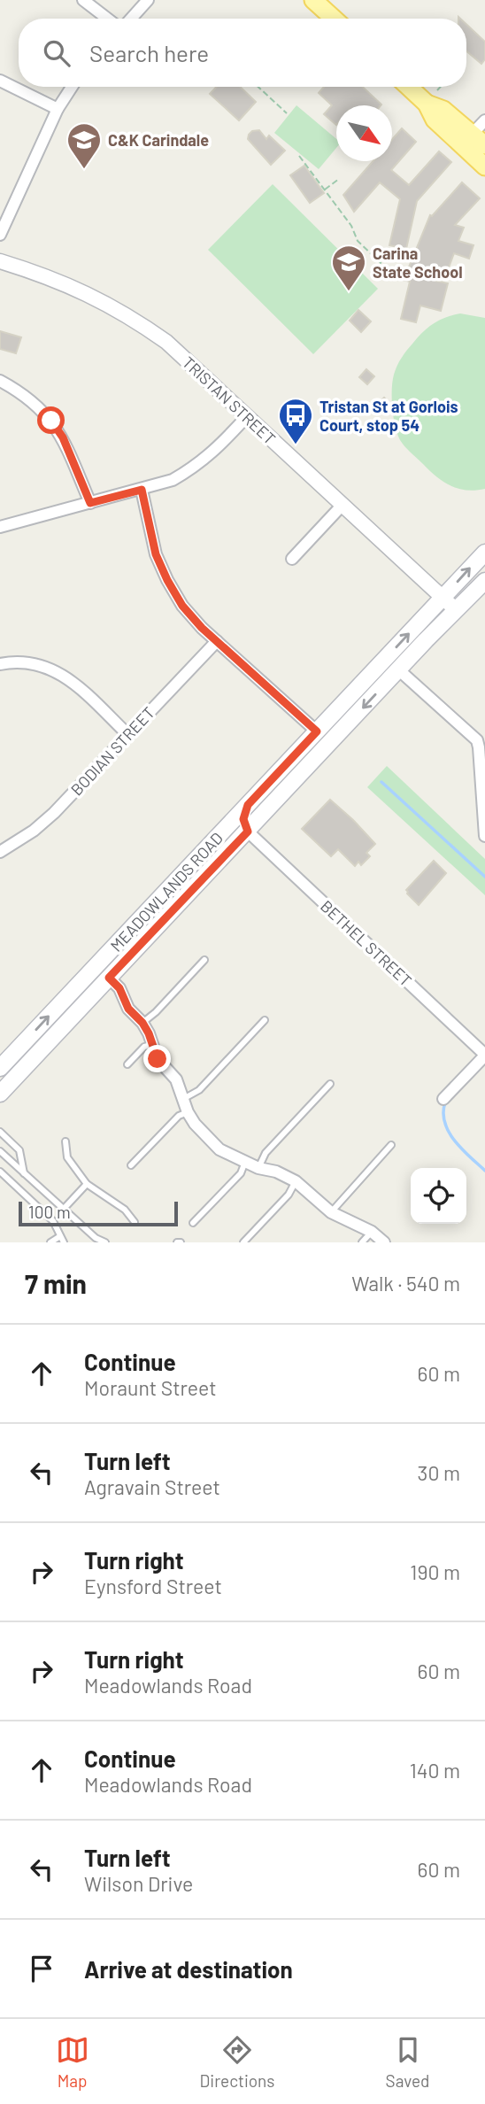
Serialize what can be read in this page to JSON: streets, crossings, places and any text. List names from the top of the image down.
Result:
{
  "streets": {
    "main road": ["MEADOWLANDS ROAD"],
    "street": ["TRISTAN STREET", "BODIAN STREET", "BETHEL STREET"]
  },
  "crossings": [
    ["TRISTAN STREET", "MEADOWLANDS ROAD"],
    ["MEADOWLANDS ROAD", "BETHEL STREET"]
  ],
  "places": {
    "school or university": ["C&K Carindale", "Carina State School"],
    "bus stop": ["Tristan St at Gorlois Court, stop 54"]
  },
  "scale_bar": "100 m",
  "north": "bottom right",
  "page": {
    "search": "Search here",
    "scale": "100 m",
    "heading": ["7 min", "Walk · 540 m"],
    "list": [
      ["Continue", "Moraunt Street", "60 m"],
      ["Turn left", "Agravain Street", "30 m"],
      ["Turn right", "Eynsford Street", "190 m"],
      ["Turn right", "Meadowlands Road", "60 m"],
      ["Continue", "Meadowlands Road", "140 m"],
      ["Turn left", "Wilson Drive", "60 m"],
      "Arrive at destination"
    ],
    "nav": ["Map", "Directions", "Saved"]
  }
}
